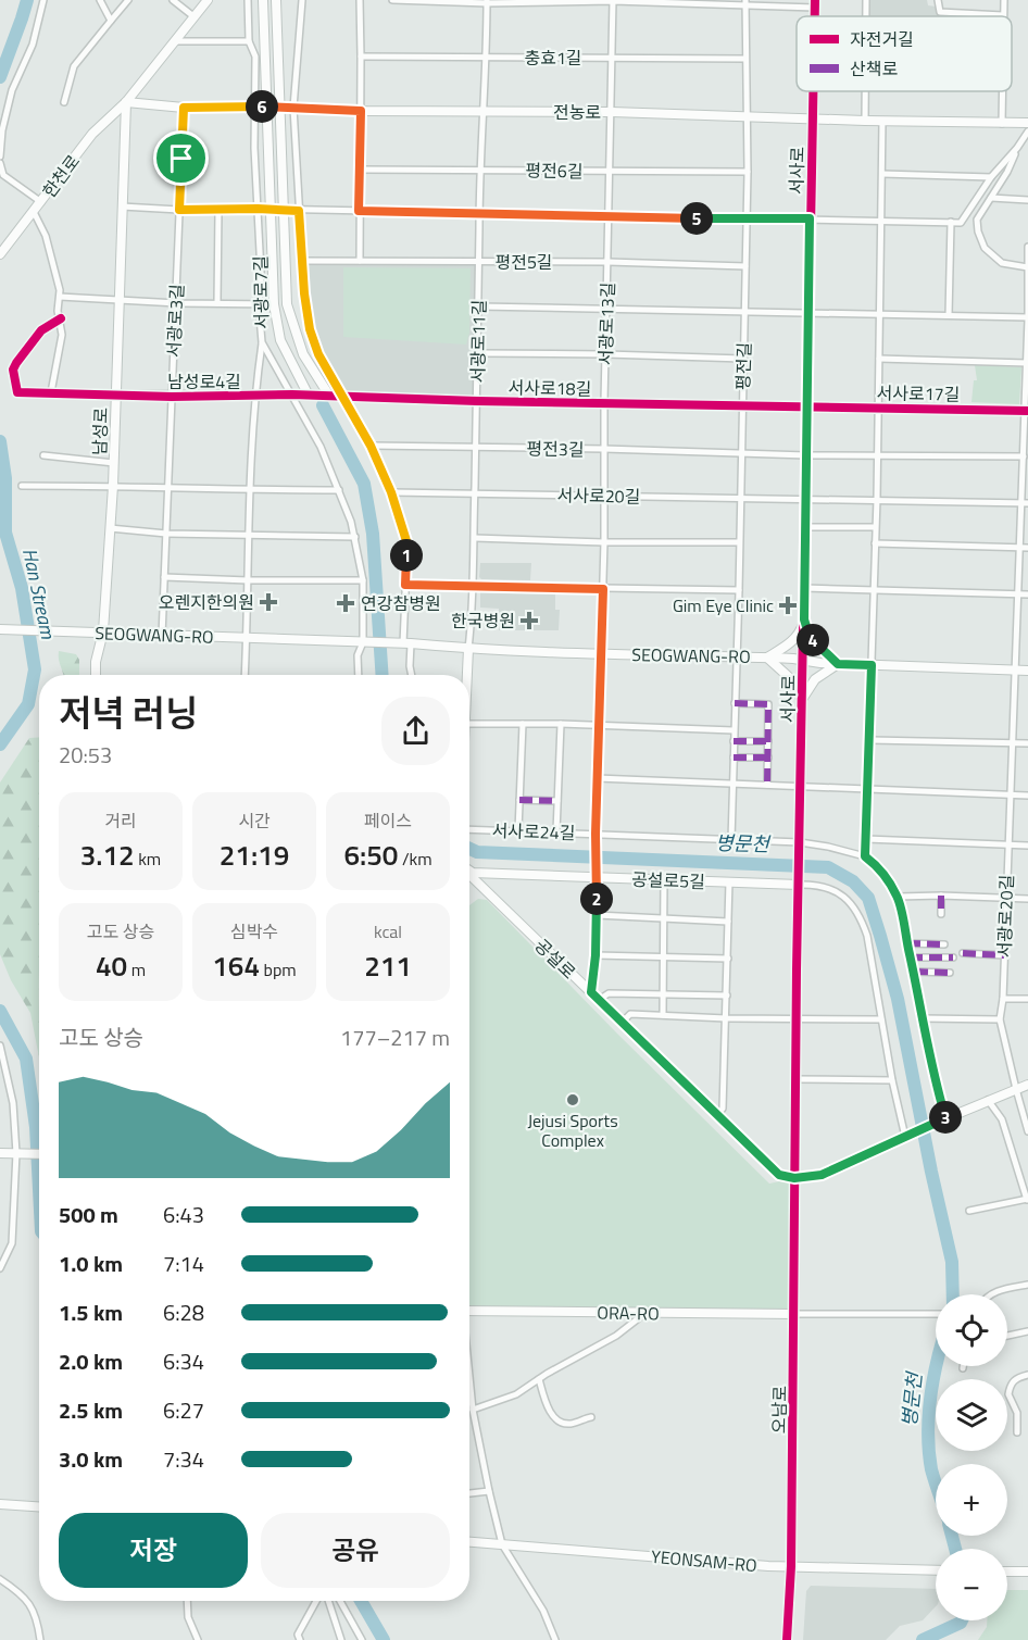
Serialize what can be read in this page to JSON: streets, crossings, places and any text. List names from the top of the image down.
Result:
{
  "streets": {
    "street": [
      "충효1길",
      "전농로",
      "평전6길",
      "서사로",
      "한천로",
      "평전5길",
      "서광로7길",
      "서광로3길",
      "서광로13길",
      "서광로11길",
      "평전길",
      "남성로4길",
      "서사로18길",
      "서사로17길",
      "남성로",
      "평전3길",
      "서사로20길",
      "SEOGWANG-RO",
      "서사로24길",
      "공설로5길",
      "서광로20길",
      "공설로",
      "ORA-RO",
      "오남로",
      "YEONSAM-RO"
    ]
  },
  "crossings": [
    ["충효1길", "서광로13길"],
    ["충효1길", "서광로11길"],
    ["충효1길", "평전길"],
    ["전농로", "서사로"],
    ["전농로", "한천로"],
    ["전농로", "서광로7길"],
    ["전농로", "서광로3길"],
    ["전농로", "서광로13길"],
    ["전농로", "서광로11길"],
    ["전농로", "평전길"],
    ["전농로", "남성로"],
    ["평전6길", "서광로13길"],
    ["평전6길", "서광로11길"],
    ["평전6길", "평전길"],
    ["서사로", "서사로18길"],
    ["서사로", "서사로17길"],
    ["서사로", "평전3길"],
    ["서사로", "서사로20길"],
    ["서사로", "SEOGWANG-RO"],
    ["서사로", "서사로24길"],
    ["서사로", "공설로5길"],
    ["한천로", "남성로"],
    ["평전5길", "서광로13길"],
    ["평전5길", "서광로11길"],
    ["평전5길", "평전길"],
    ["서광로7길", "남성로4길"],
    ["서광로7길", "서사로18길"],
    ["서광로7길", "SEOGWANG-RO"],
    ["서광로3길", "남성로4길"],
    ["서광로3길", "SEOGWANG-RO"],
    ["서광로13길", "서사로18길"],
    ["서광로13길", "평전3길"],
    ["서광로13길", "서사로20길"],
    ["서광로13길", "SEOGWANG-RO"],
    ["서광로13길", "서사로24길"],
    ["서광로13길", "공설로5길"],
    ["서광로13길", "공설로"],
    ["서광로11길", "서사로18길"],
    ["서광로11길", "평전3길"],
    ["서광로11길", "서사로20길"],
    ["서광로11길", "SEOGWANG-RO"],
    ["평전길", "서사로18길"],
    ["평전길", "평전3길"],
    ["평전길", "서사로20길"],
    ["평전길", "SEOGWANG-RO"],
    ["평전길", "서사로24길"],
    ["남성로4길", "서사로18길"],
    ["남성로4길", "남성로"],
    ["서사로18길", "서사로17길"],
    ["서사로17길", "서광로20길"],
    ["남성로", "SEOGWANG-RO"],
    ["평전3길", "서광로20길"],
    ["서사로20길", "서광로20길"],
    ["SEOGWANG-RO", "서광로20길"],
    ["공설로", "오남로"],
    ["ORA-RO", "오남로"],
    ["오남로", "YEONSAM-RO"]
  ],
  "water": ["Han Stream", "병문천"],
  "places": {
    "health": [
      "오렌지한의원",
      "연강참병원",
      "Gim Eye Clinic",
      "한국병원"
    ],
    "other": ["Jejusi Sports Complex"]
  },
  "legend": ["자전거길", "산책로"],
  "page": {
    "pins": [
      "6",
      "5",
      "1",
      "4",
      "2",
      "3"
    ],
    "heading": ["저녁 러닝", "20:53"],
    "stats": [
      ["거리", "3.12 km"],
      ["시간", "21:19"],
      ["페이스", "6:50 /km"],
      ["고도 상승", "40 m"],
      ["심박수", "164 bpm"],
      ["kcal", "211"]
    ],
    "chart": ["고도 상승", "177–217 m"],
    "list": [
      {
        "name": "500 m",
        "note": "6:43"
      },
      {
        "name": "1.0 km",
        "note": "7:14"
      },
      {
        "name": "1.5 km",
        "note": "6:28"
      },
      {
        "name": "2.0 km",
        "note": "6:34"
      },
      {
        "name": "2.5 km",
        "note": "6:27"
      },
      {
        "name": "3.0 km",
        "note": "7:34"
      }
    ],
    "map_buttons": ["+", "−"],
    "buttons": ["저장", "공유"]
  }
}
